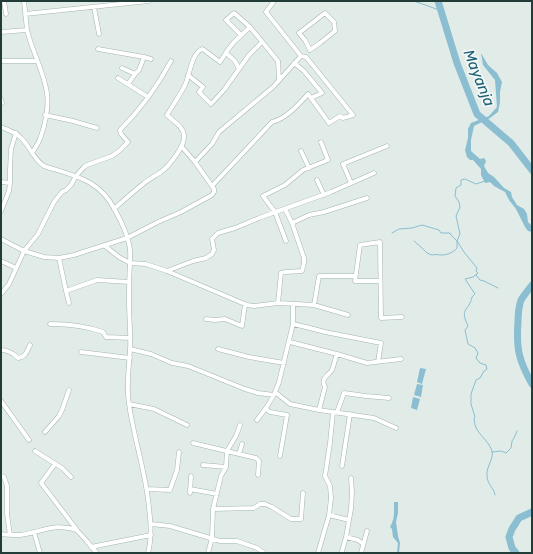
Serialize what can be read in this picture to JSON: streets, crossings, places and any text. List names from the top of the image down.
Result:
{
  "water": ["Mayanja"]
}
